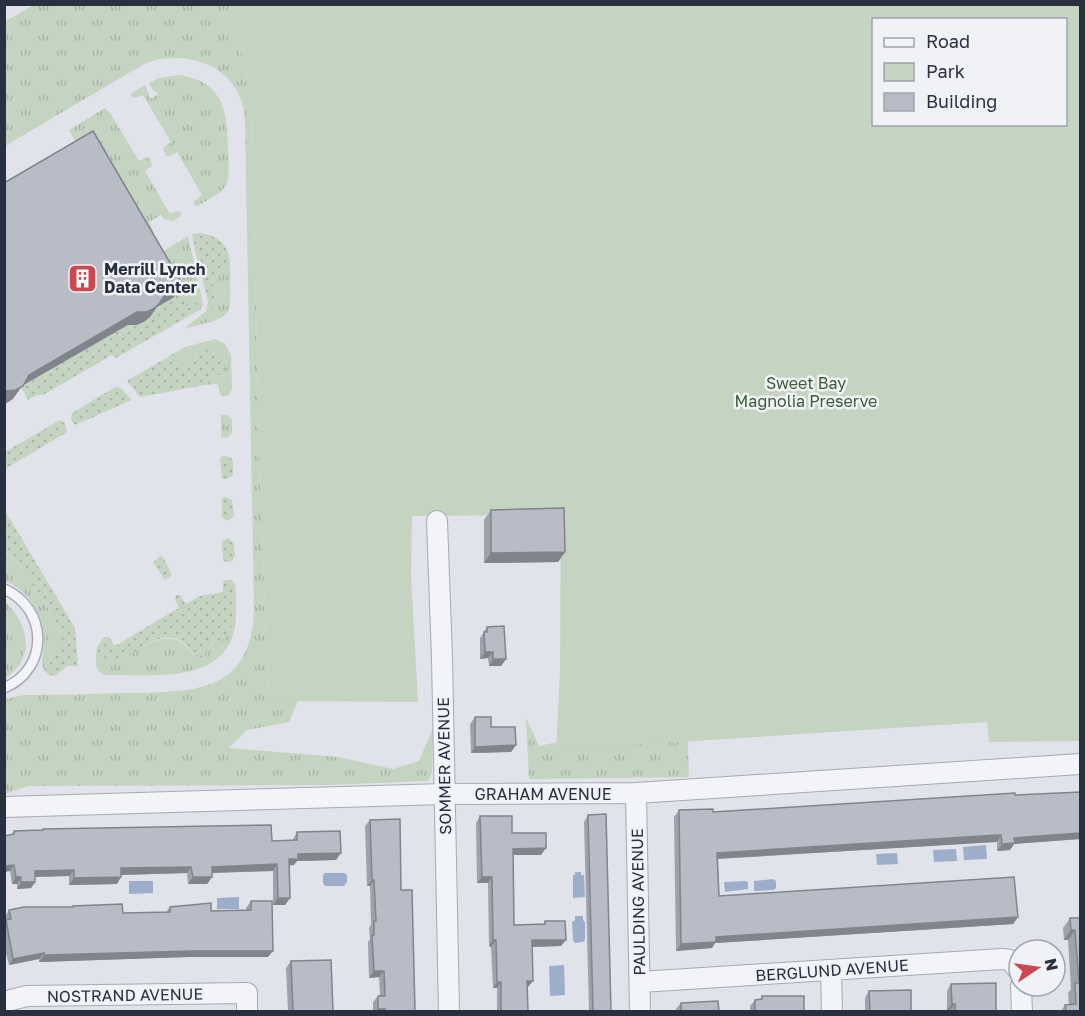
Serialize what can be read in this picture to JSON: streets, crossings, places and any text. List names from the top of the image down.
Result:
{
  "streets": {
    "street": [
      "SOMMER AVENUE",
      "GRAHAM AVENUE",
      "PAULDING AVENUE",
      "BERGLUND AVENUE",
      "NOSTRAND AVENUE"
    ]
  },
  "crossings": [
    ["SOMMER AVENUE", "GRAHAM AVENUE"],
    ["GRAHAM AVENUE", "PAULDING AVENUE"],
    ["PAULDING AVENUE", "BERGLUND AVENUE"]
  ],
  "parks": ["Sweet Bay Magnolia Preserve"],
  "places": {
    "building": ["Merrill Lynch Data Center"]
  },
  "legend": ["Road", "Park", "Building"],
  "north": "right"
}
